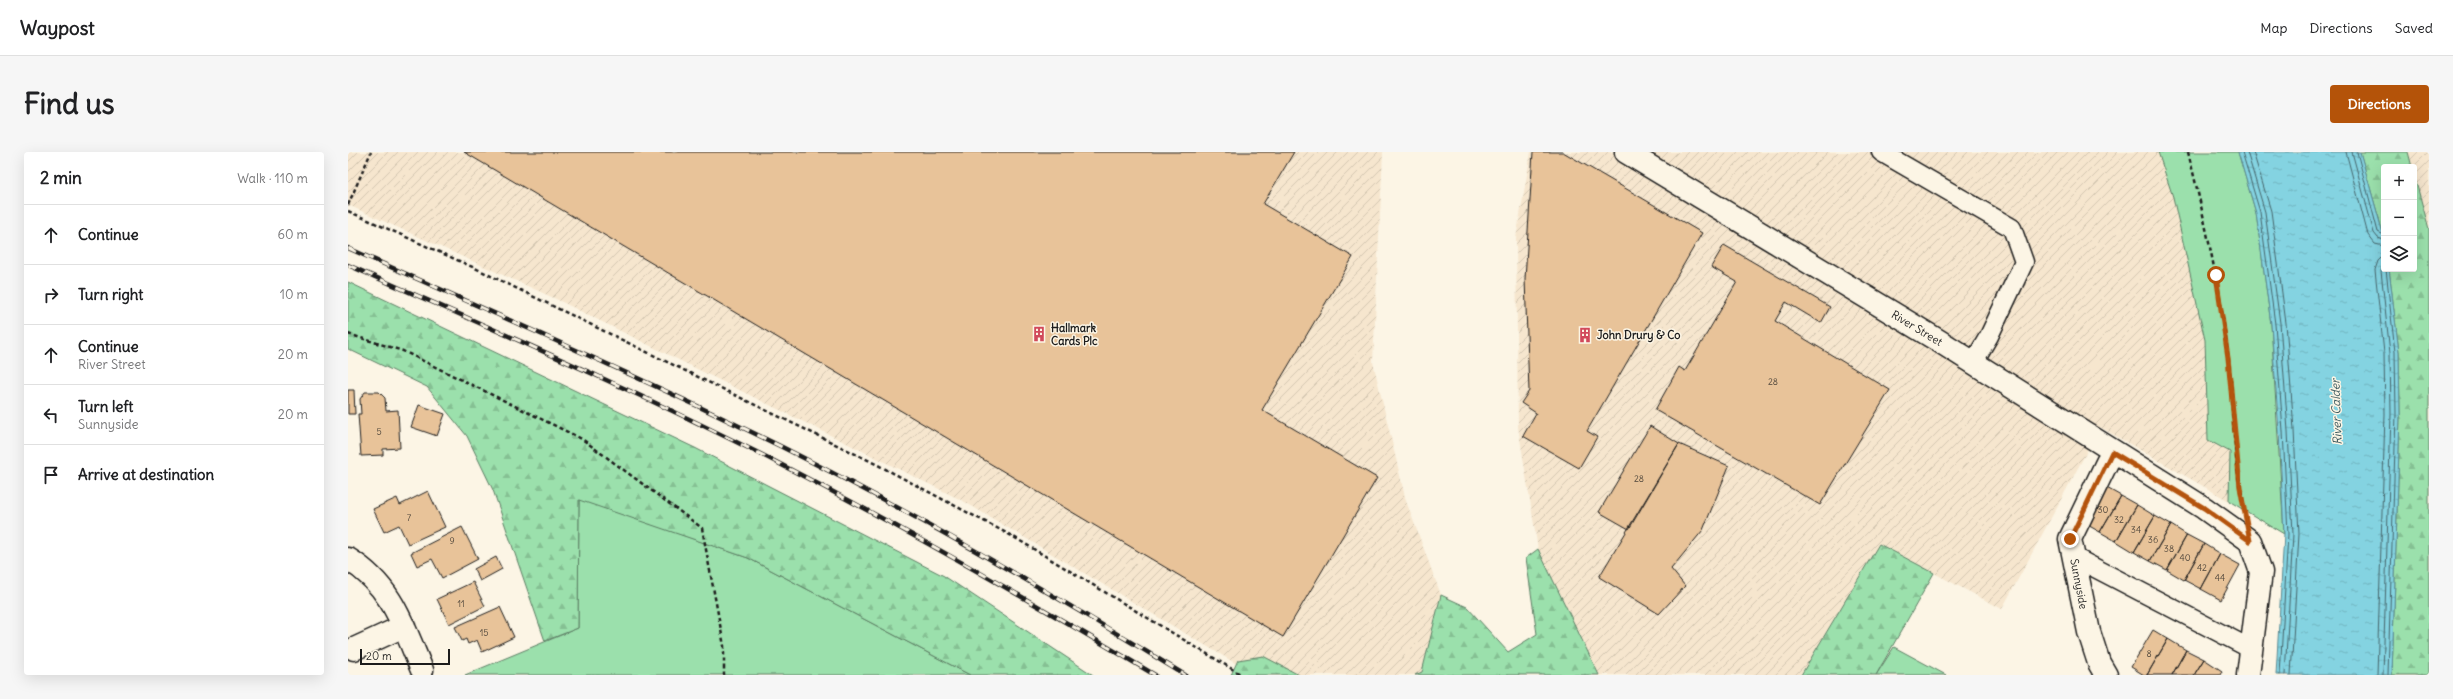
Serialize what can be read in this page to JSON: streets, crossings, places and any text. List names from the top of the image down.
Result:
{
  "streets": {
    "street": ["River Street", "Sunnyside"]
  },
  "crossings": [
    ["River Street", "Sunnyside"]
  ],
  "water": ["River Calder"],
  "places": {
    "building": ["Hallmark Cards Plc", "John Drury & Co"]
  },
  "house_numbers": [
    "28",
    "5",
    "28",
    "30",
    "7",
    "32",
    "34",
    "36",
    "9",
    "38",
    "40",
    "42",
    "44",
    "11",
    "15",
    "8"
  ],
  "scale_bar": "20 m",
  "page": {
    "header": "Waypost",
    "nav": ["Map", "Directions", "Saved"],
    "buttons": "Directions",
    "title": "Find us",
    "heading": ["2 min", "Walk · 110 m"],
    "map_buttons": ["+", "−"],
    "list": [
      ["Continue", "60 m"],
      ["Turn right", "10 m"],
      ["Continue", "River Street", "20 m"],
      ["Turn left", "Sunnyside", "20 m"],
      "Arrive at destination"
    ],
    "scale": "20 m"
  }
}
